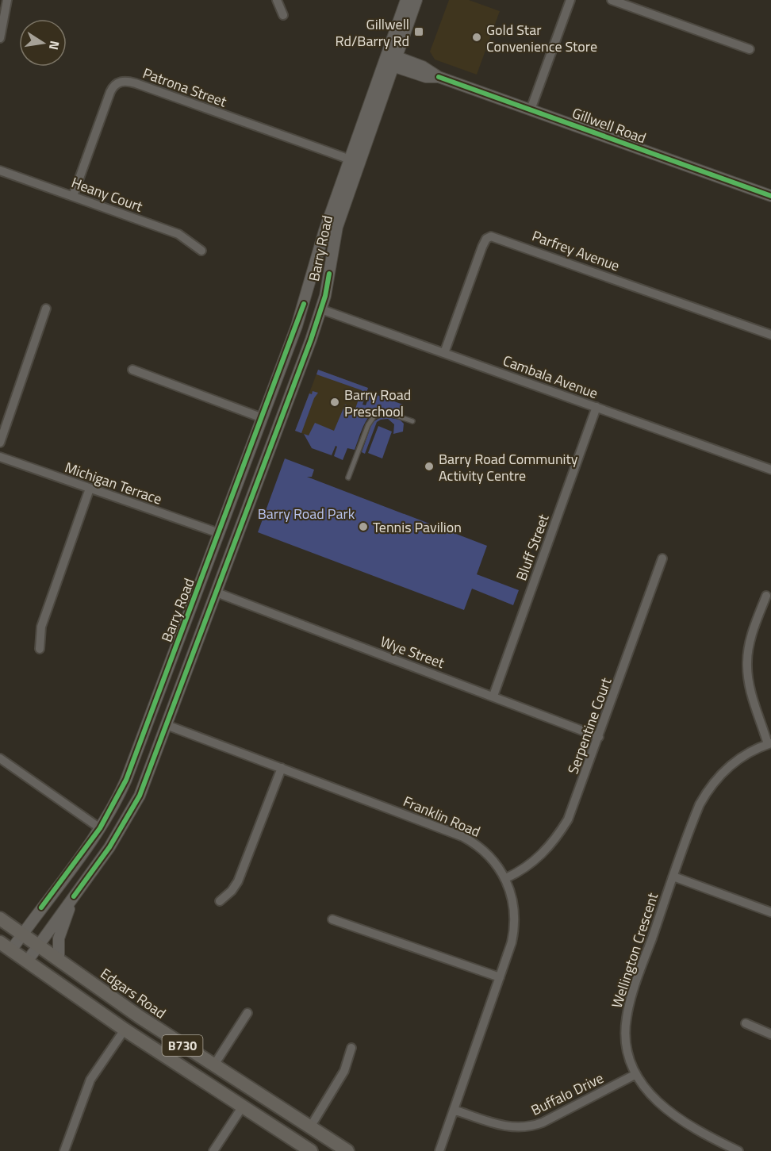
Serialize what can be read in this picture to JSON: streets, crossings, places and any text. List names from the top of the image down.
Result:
{
  "streets": {
    "main road": ["Edgars Road", "B730"],
    "street": [
      "Patrona Street",
      "Gillwell Road",
      "Heany Court",
      "Barry Road",
      "Parfrey Avenue",
      "Cambala Avenue",
      "Michigan Terrace",
      "Bluff Street",
      "Wye Street",
      "Serpentine Court",
      "Franklin Road",
      "Wellington Crescent",
      "Buffalo Drive"
    ]
  },
  "crossings": [
    ["Patrona Street", "Heany Court"],
    ["Patrona Street", "Barry Road"],
    ["Gillwell Road", "Barry Road"],
    ["Barry Road", "Cambala Avenue"],
    ["Barry Road", "Michigan Terrace"],
    ["Barry Road", "Wye Street"],
    ["Barry Road", "Franklin Road"],
    ["Barry Road", "Edgars Road"],
    ["Barry Road", "B730"],
    ["Parfrey Avenue", "Cambala Avenue"],
    ["Cambala Avenue", "Bluff Street"],
    ["Bluff Street", "Wye Street"],
    ["Wye Street", "Serpentine Court"],
    ["Serpentine Court", "Franklin Road"],
    ["Franklin Road", "Buffalo Drive"],
    ["Wellington Crescent", "Buffalo Drive"]
  ],
  "parks": ["Barry Road Park"],
  "places": {
    "transit": ["Gillwell Rd/Barry Rd"],
    "other": [
      "Gold Star Convenience Store",
      "Barry Road Preschool",
      "Barry Road Community Activity Centre",
      "Tennis Pavilion"
    ]
  },
  "north": "right"
}
